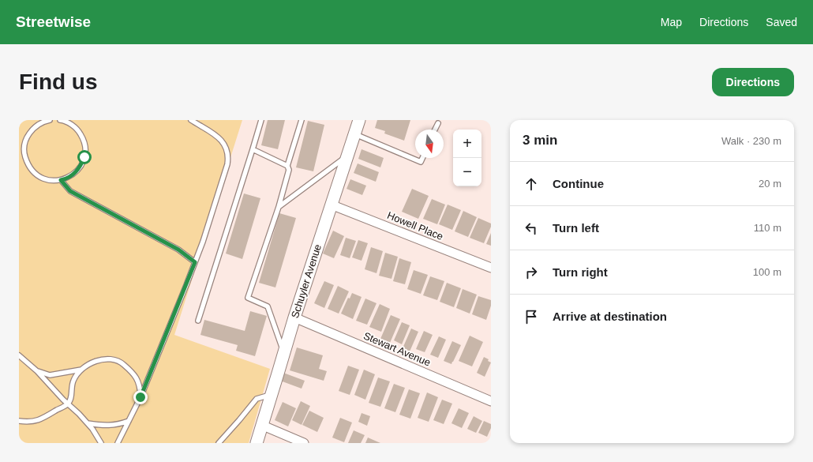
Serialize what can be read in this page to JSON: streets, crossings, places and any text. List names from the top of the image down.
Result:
{
  "streets": {
    "main road": ["Schuyler Avenue"],
    "street": ["Howell Place", "Stewart Avenue"]
  },
  "crossings": [
    ["Howell Place", "Schuyler Avenue"],
    ["Schuyler Avenue", "Stewart Avenue"]
  ],
  "north": "bottom",
  "page": {
    "header": "Streetwise",
    "nav": ["Map", "Directions", "Saved"],
    "buttons": "Directions",
    "title": "Find us",
    "heading": ["3 min", "Walk · 230 m"],
    "map_buttons": ["+", "−"],
    "list": [
      ["Continue", "20 m"],
      ["Turn left", "110 m"],
      ["Turn right", "100 m"],
      "Arrive at destination"
    ]
  }
}
